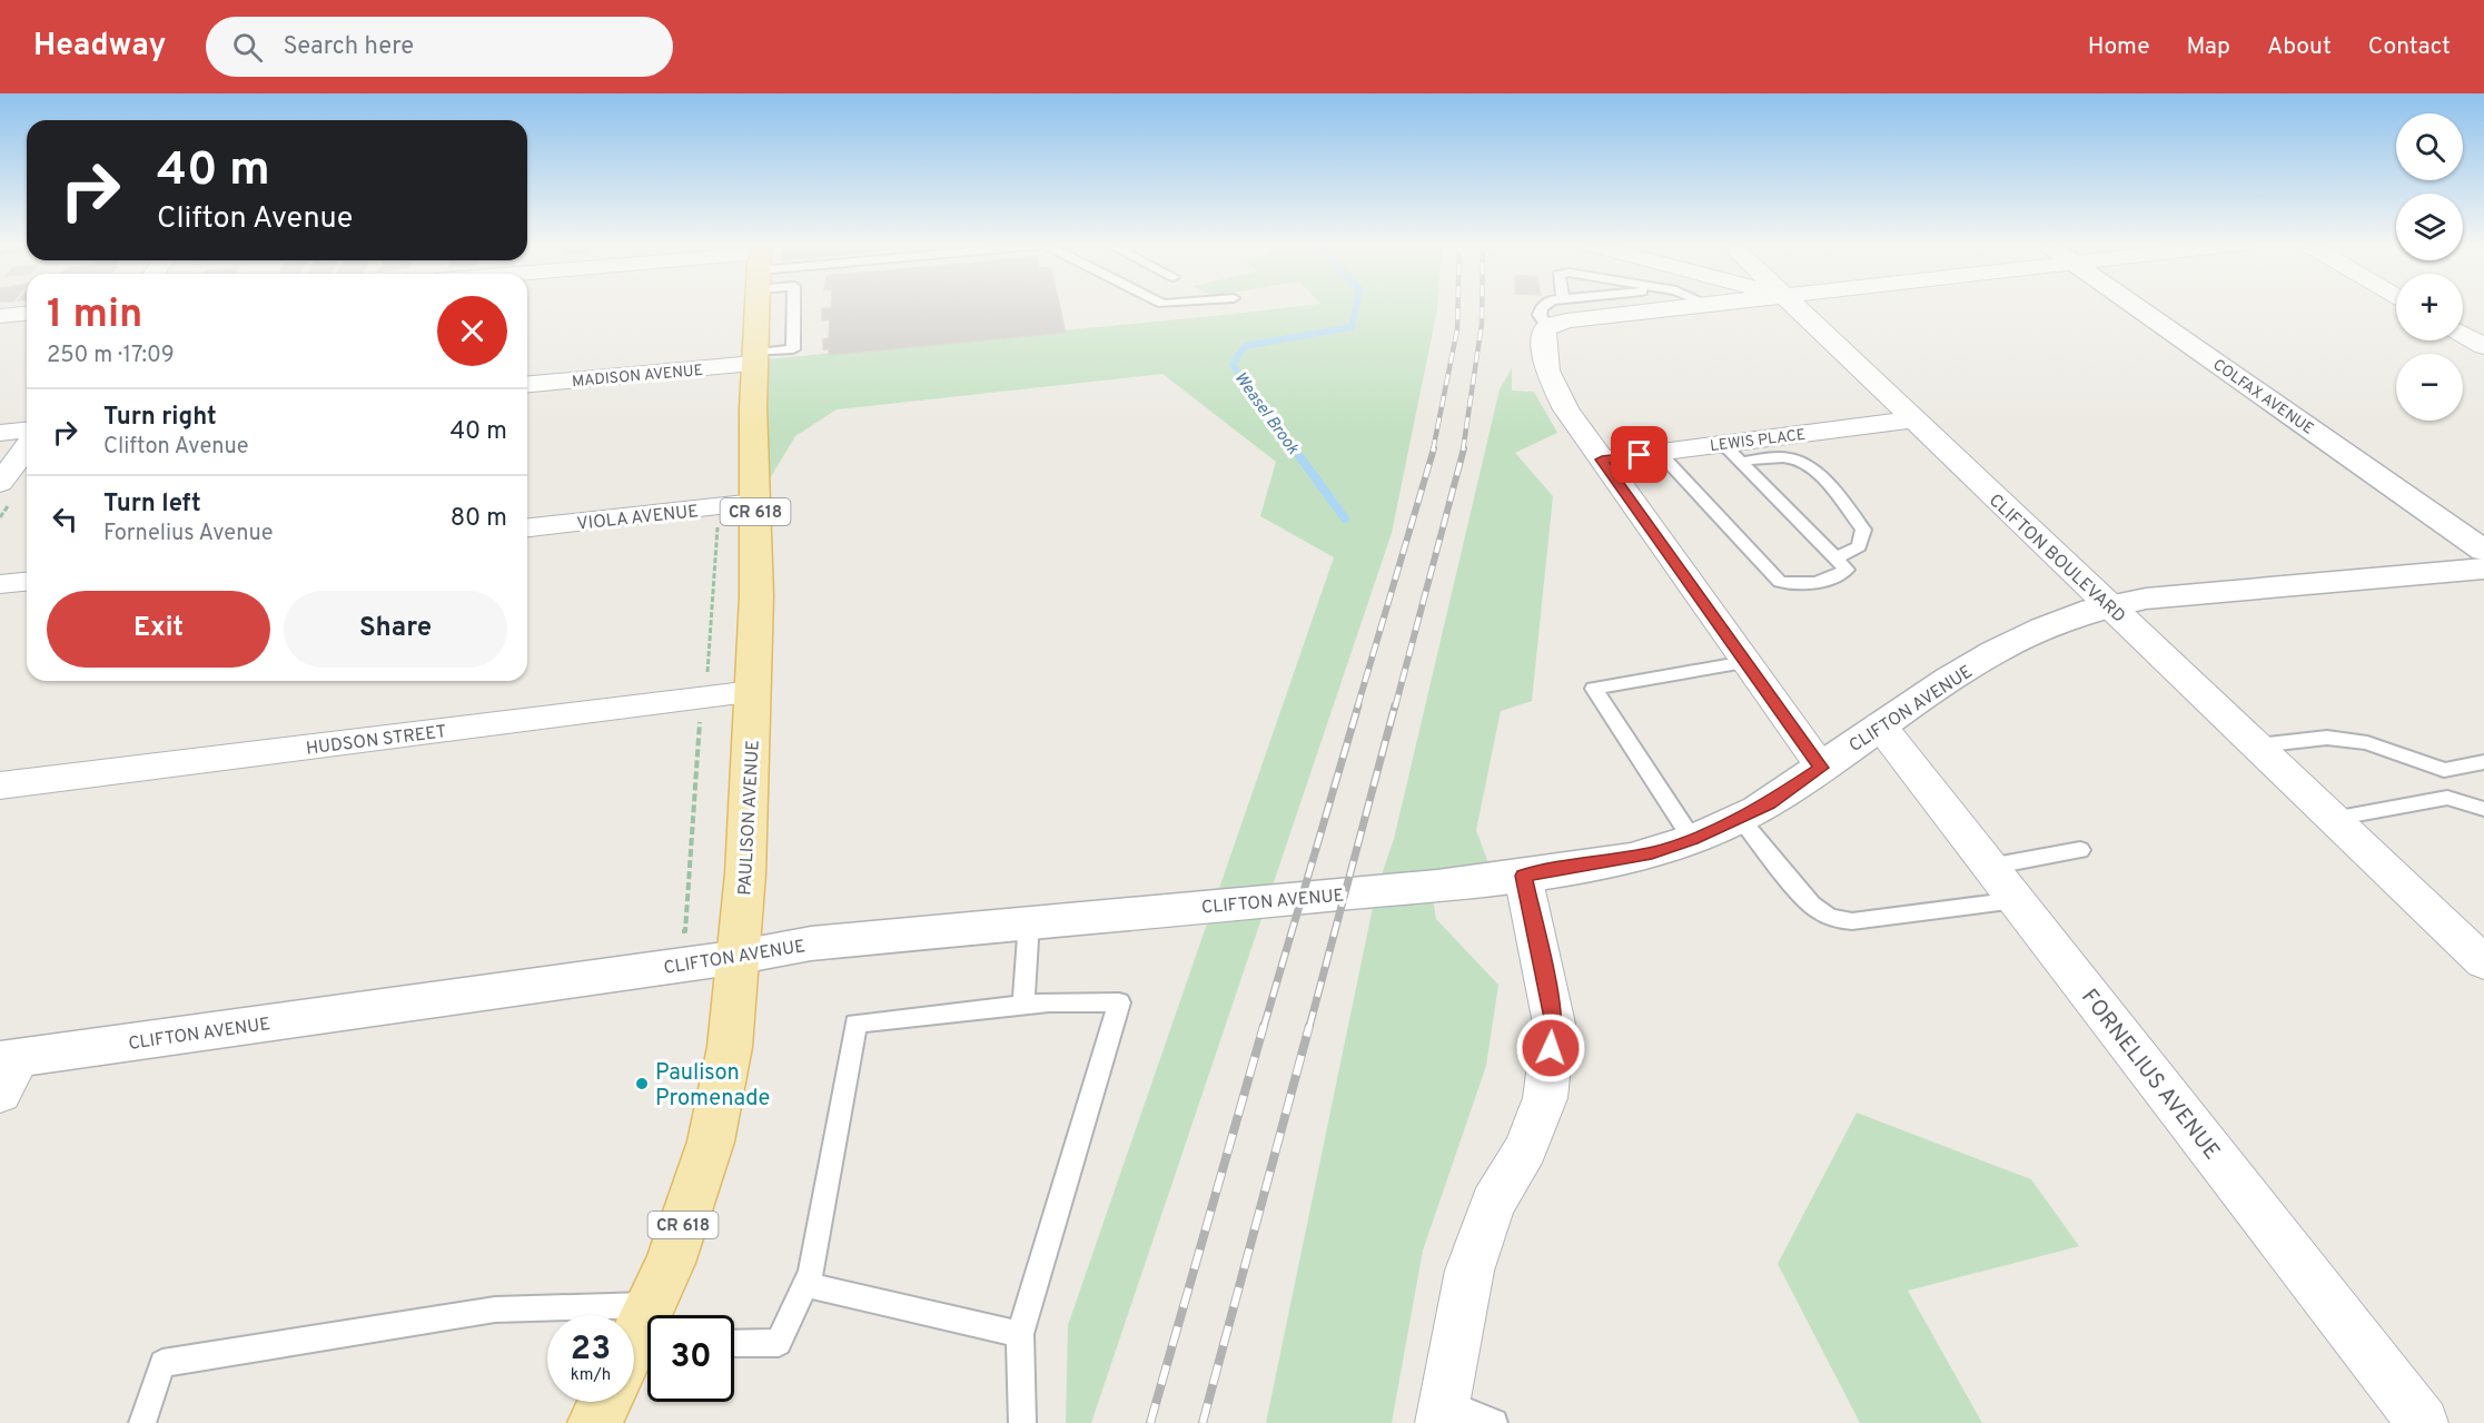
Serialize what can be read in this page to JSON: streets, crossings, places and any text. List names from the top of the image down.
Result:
{
  "streets": {
    "main road": [
      "COLFAX AVENUE",
      "CR 618",
      "CLIFTON AVENUE",
      "PAULISON AVENUE"
    ],
    "street": [
      "MADISON AVENUE",
      "LEWIS PLACE",
      "VIOLA AVENUE",
      "CLIFTON BOULEVARD",
      "HUDSON STREET",
      "FORNELIUS AVENUE"
    ]
  },
  "crossings": [
    ["MADISON AVENUE", "PAULISON AVENUE"],
    ["LEWIS PLACE", "CLIFTON BOULEVARD"],
    ["VIOLA AVENUE", "PAULISON AVENUE"],
    ["CLIFTON BOULEVARD", "CLIFTON AVENUE"],
    ["CLIFTON AVENUE", "PAULISON AVENUE"],
    ["CLIFTON AVENUE", "FORNELIUS AVENUE"],
    ["HUDSON STREET", "PAULISON AVENUE"]
  ],
  "water": ["Weasel Brook"],
  "places": ["Paulison Promenade"],
  "page": {
    "header": "Headway",
    "search": "Search here",
    "nav": [
      "Home",
      "Map",
      "About",
      "Contact"
    ],
    "map_buttons": ["+", "−"],
    "turn": ["40 m", "Clifton Avenue"],
    "heading": ["1 min", "250 m · 17:09"],
    "list": [
      {
        "name": "Turn right",
        "note": "Clifton Avenue",
        "value": "40 m"
      },
      {
        "name": "Turn left",
        "note": "Fornelius Avenue",
        "value": "80 m"
      }
    ],
    "buttons": ["Exit", "Share"],
    "speed": "23 km/h",
    "limit": "30"
  }
}
